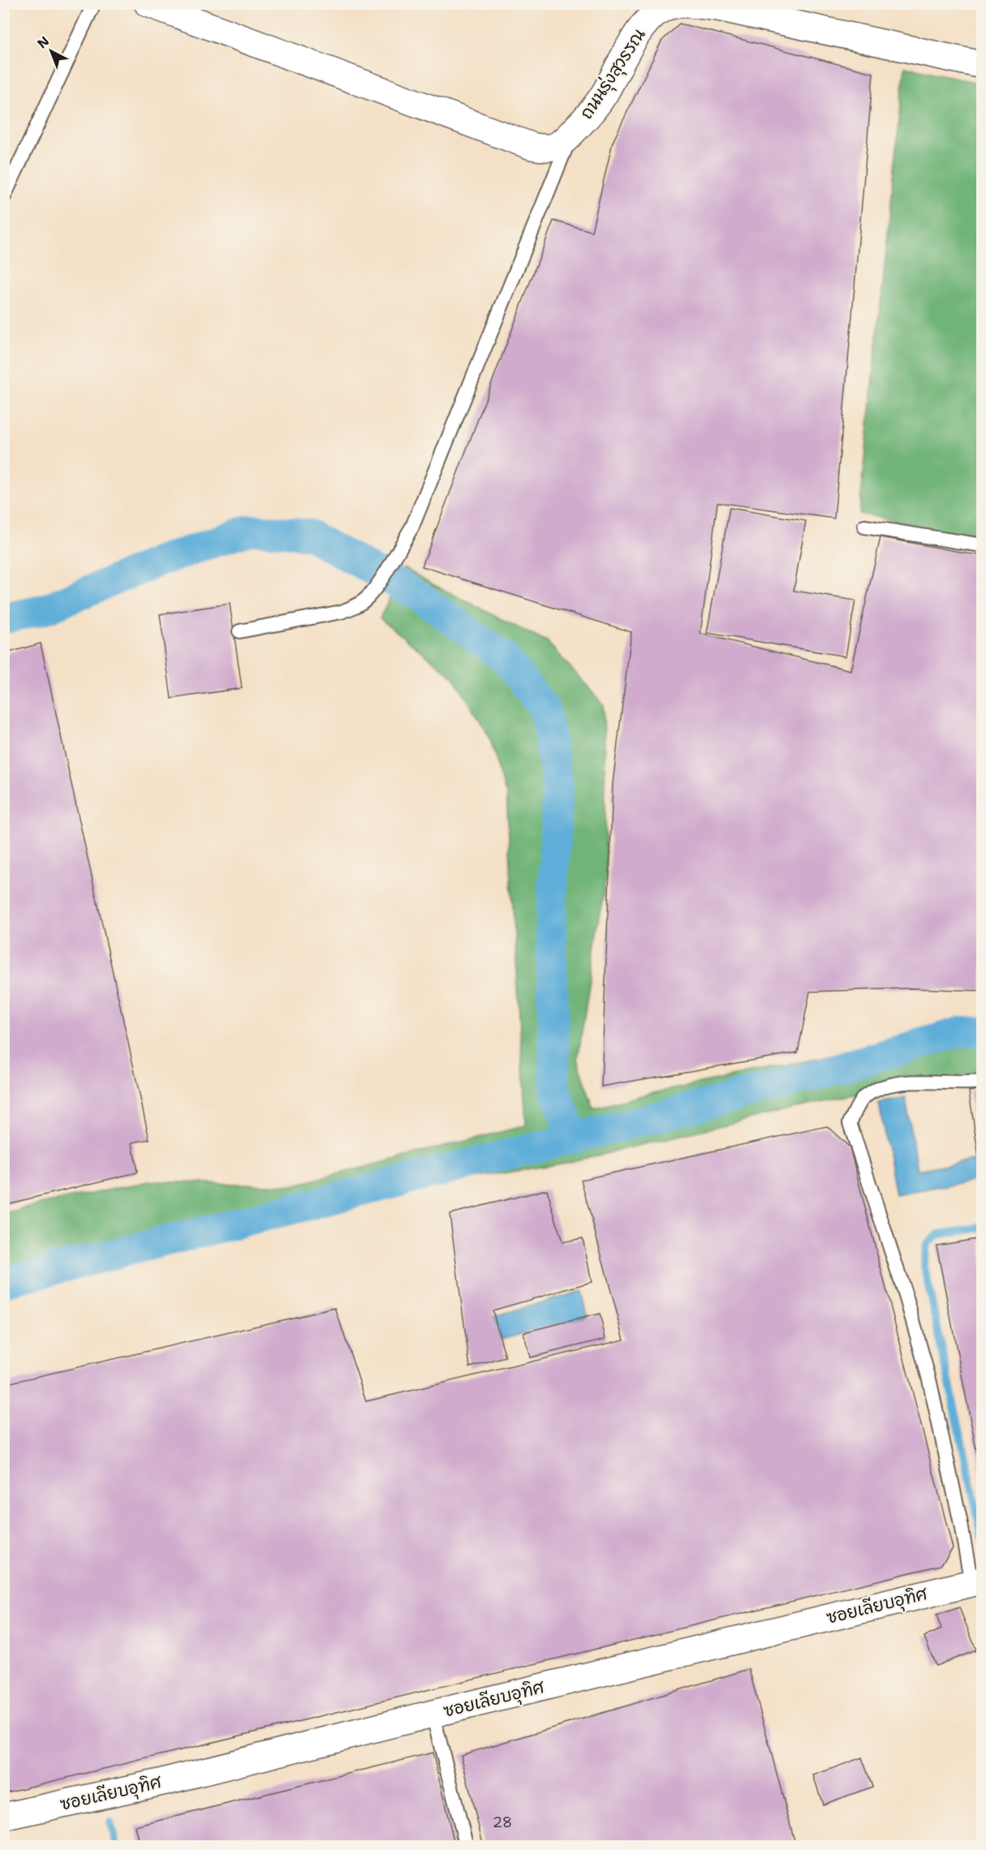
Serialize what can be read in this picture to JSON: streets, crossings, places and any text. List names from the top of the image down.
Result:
{
  "streets": {
    "street": ["ถนนรุ่งสุวรรณ", "ซอยเลียบอุทิศ"]
  },
  "house_numbers": ["28"],
  "north": "top left"
}
